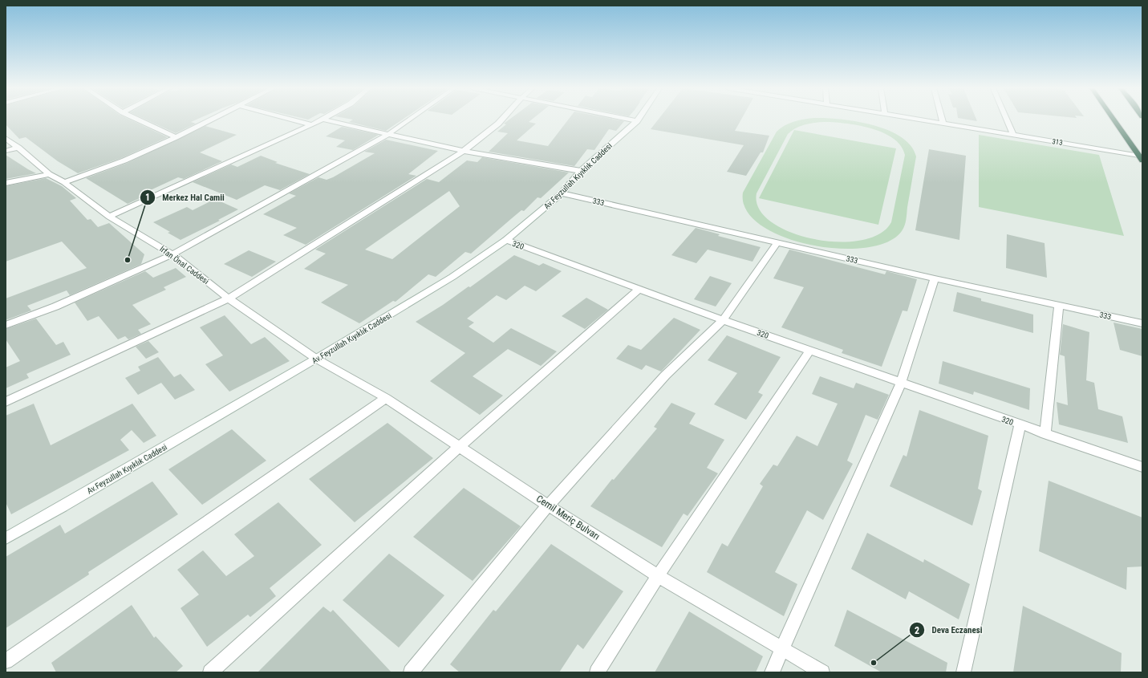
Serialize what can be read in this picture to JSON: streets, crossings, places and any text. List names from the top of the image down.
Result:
{
  "streets": {
    "street": [
      "313",
      "Av.Feyzullah Kıyıklık Caddesi",
      "333",
      "320",
      "İrfan Önal Caddesi",
      "Cemil Meriç Bulvarı"
    ]
  },
  "crossings": [
    ["Av.Feyzullah Kıyıklık Caddesi", "333"],
    ["Av.Feyzullah Kıyıklık Caddesi", "320"],
    ["Av.Feyzullah Kıyıklık Caddesi", "İrfan Önal Caddesi"],
    ["Av.Feyzullah Kıyıklık Caddesi", "Cemil Meriç Bulvarı"],
    ["İrfan Önal Caddesi", "Cemil Meriç Bulvarı"]
  ],
  "places": ["Merkez Hal Camii", "Deva Eczanesi"]
}
